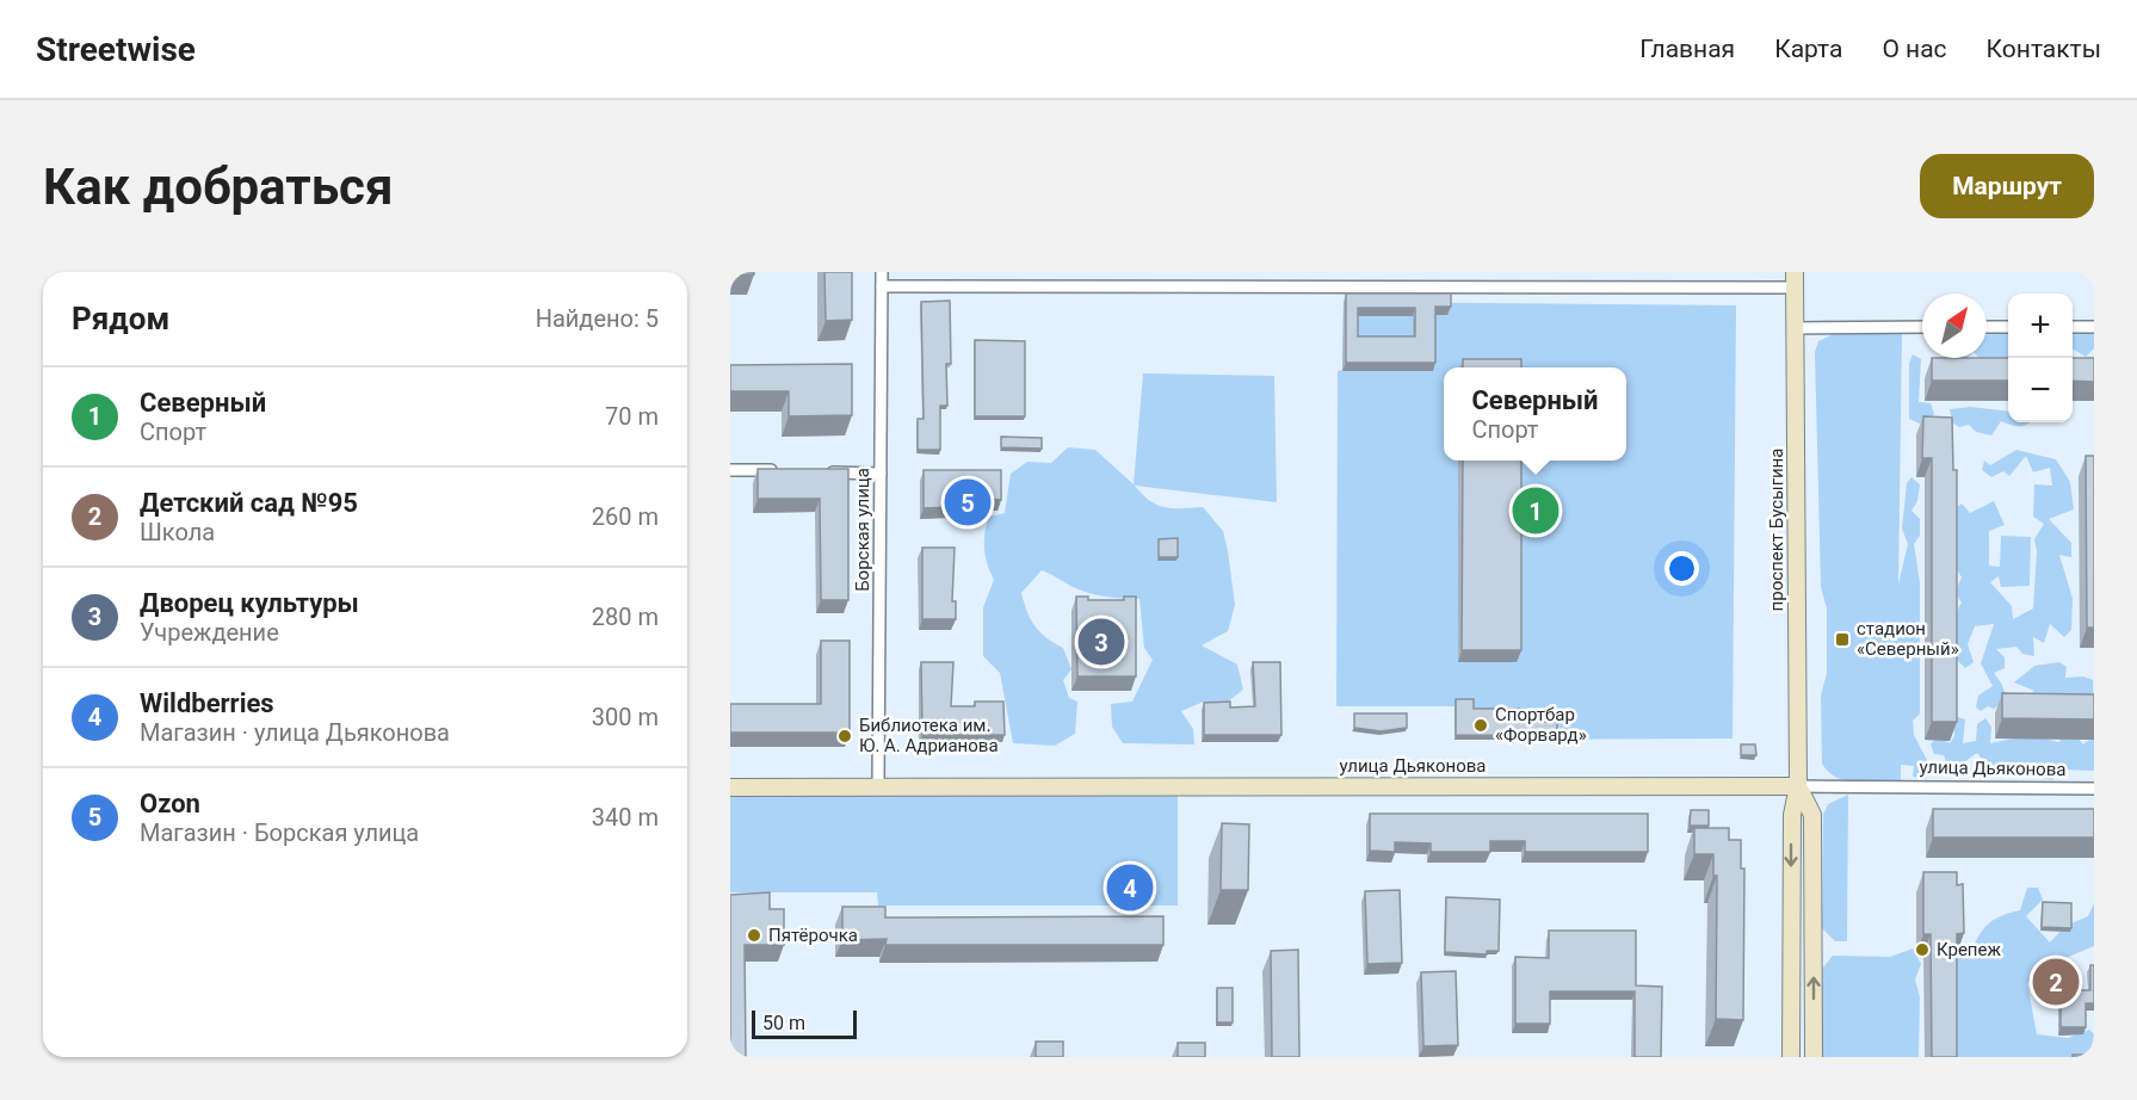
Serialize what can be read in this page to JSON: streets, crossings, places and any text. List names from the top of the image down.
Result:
{
  "streets": {
    "main road": ["проспект Бусыгина", "улица Дьяконова"],
    "street": ["Борская улица"]
  },
  "crossings": [
    ["Борская улица", "улица Дьяконова"],
    ["проспект Бусыгина", "улица Дьяконова"]
  ],
  "places": {
    "transit": ["стадион «Северный»"],
    "other": [
      "Спортбар «Форвард»",
      "Библиотека им. Ю. А. Адрианова",
      "Пятёрочка",
      "Крепеж"
    ]
  },
  "scale_bar": "50 m",
  "north": "top right",
  "page": {
    "header": "Streetwise",
    "nav": [
      "Главная",
      "Карта",
      "О нас",
      "Контакты"
    ],
    "buttons": "Маршрут",
    "title": "Как добраться",
    "heading": ["Рядом", "Найдено: 5"],
    "map_buttons": ["+", "−"],
    "list": [
      {
        "mark": "1",
        "name": "Северный",
        "note": "Спорт",
        "value": "70 m"
      },
      {
        "mark": "2",
        "name": "Детский сад №95",
        "note": "Школа",
        "value": "260 m"
      },
      {
        "mark": "3",
        "name": "Дворец культуры",
        "note": "Учреждение",
        "value": "280 m"
      },
      {
        "mark": "4",
        "name": "Wildberries",
        "note": "Магазин · улица Дьяконова",
        "value": "300 m"
      },
      {
        "mark": "5",
        "name": "Ozon",
        "note": "Магазин · Борская улица",
        "value": "340 m"
      }
    ],
    "popup": ["Северный", "Спорт"],
    "pins": [
      "5",
      "1",
      "3",
      "4",
      "2"
    ],
    "scale": "50 m"
  }
}
